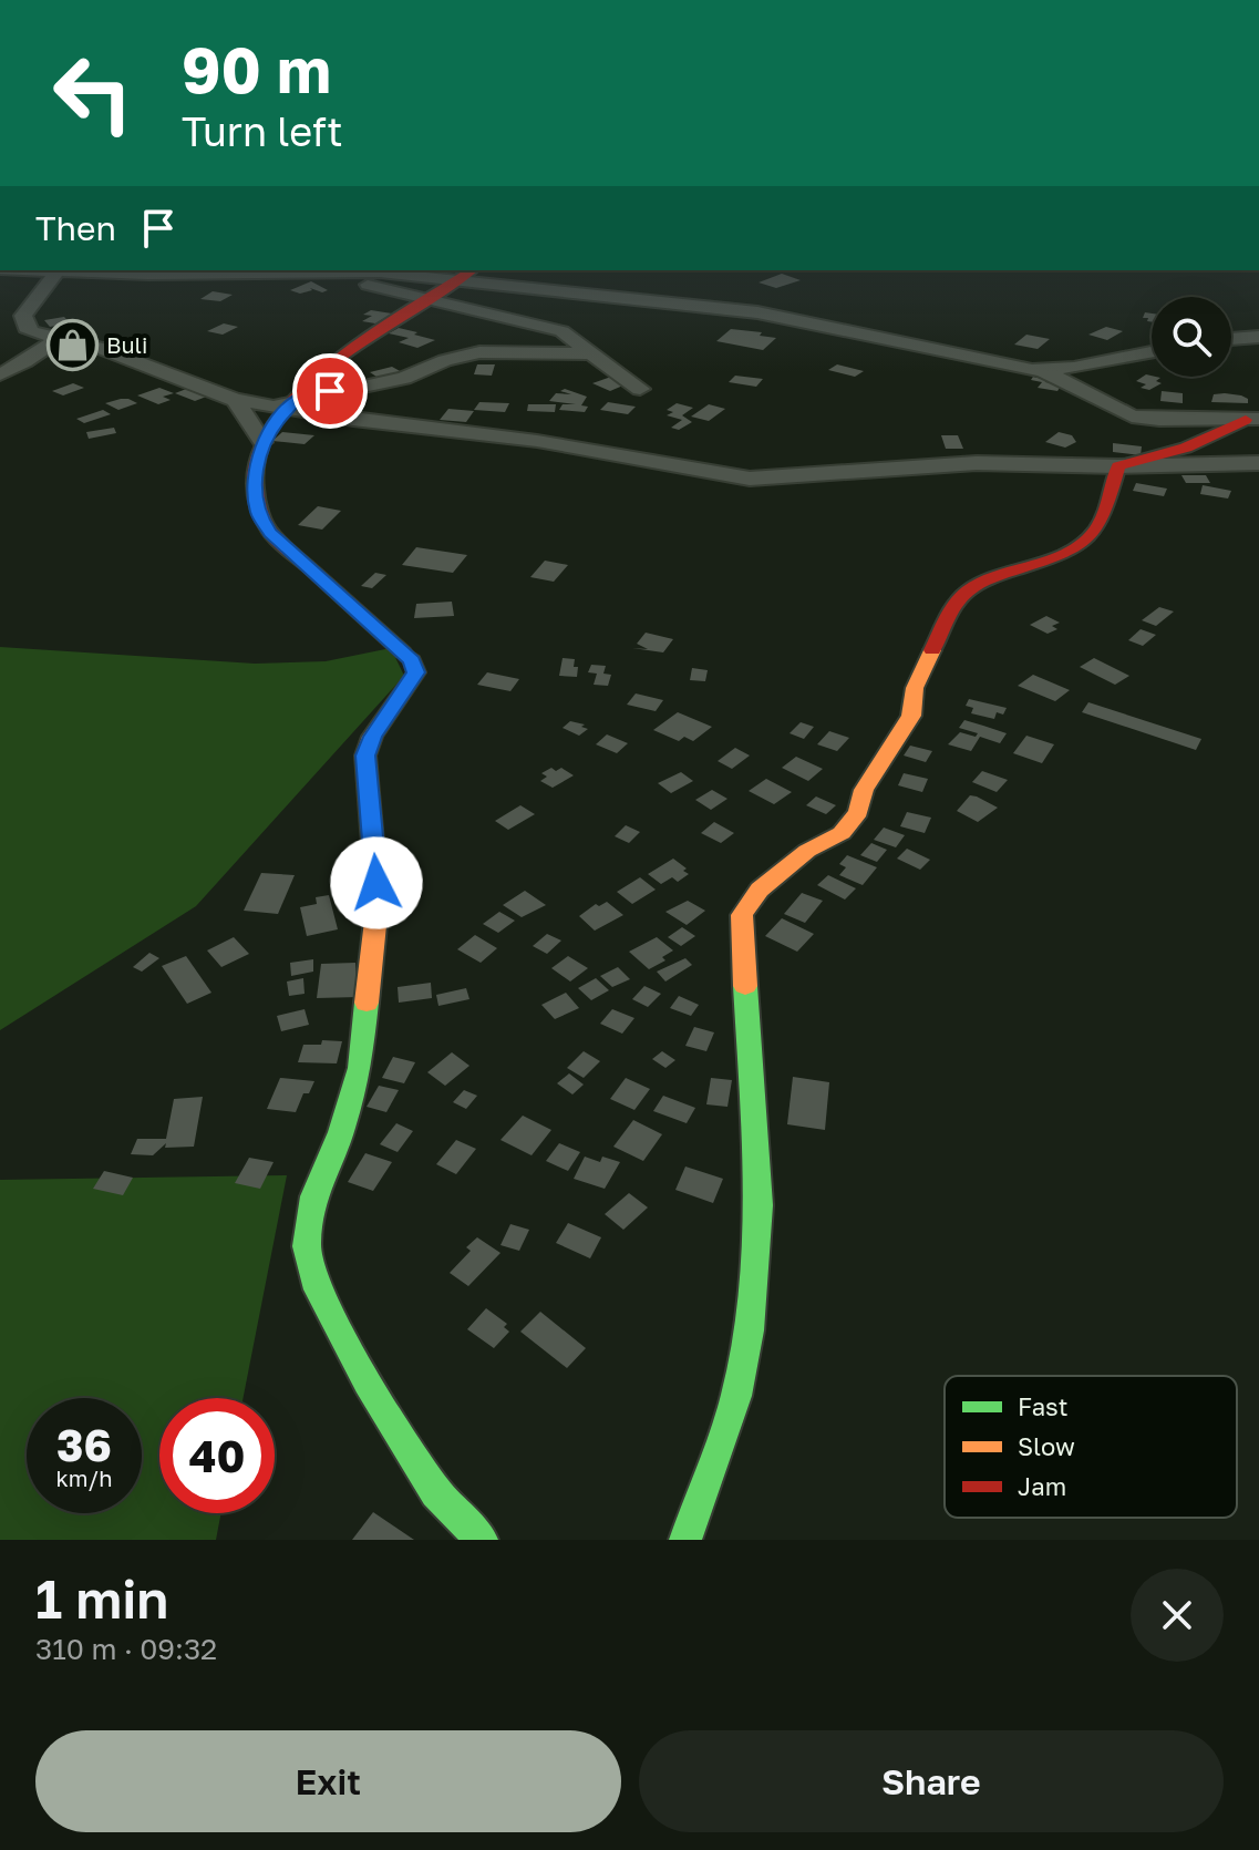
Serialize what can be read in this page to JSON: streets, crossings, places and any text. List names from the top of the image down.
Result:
{
  "places": {
    "shop": ["Buli"]
  },
  "legend": ["Fast", "Slow", "Jam"],
  "page": {
    "turn": ["90 m", "Turn left"],
    "then": "Then",
    "speed": "36 km/h",
    "limit": "40",
    "heading": ["1 min", "310 m · 09:32"],
    "buttons": ["Exit", "Share"]
  }
}
